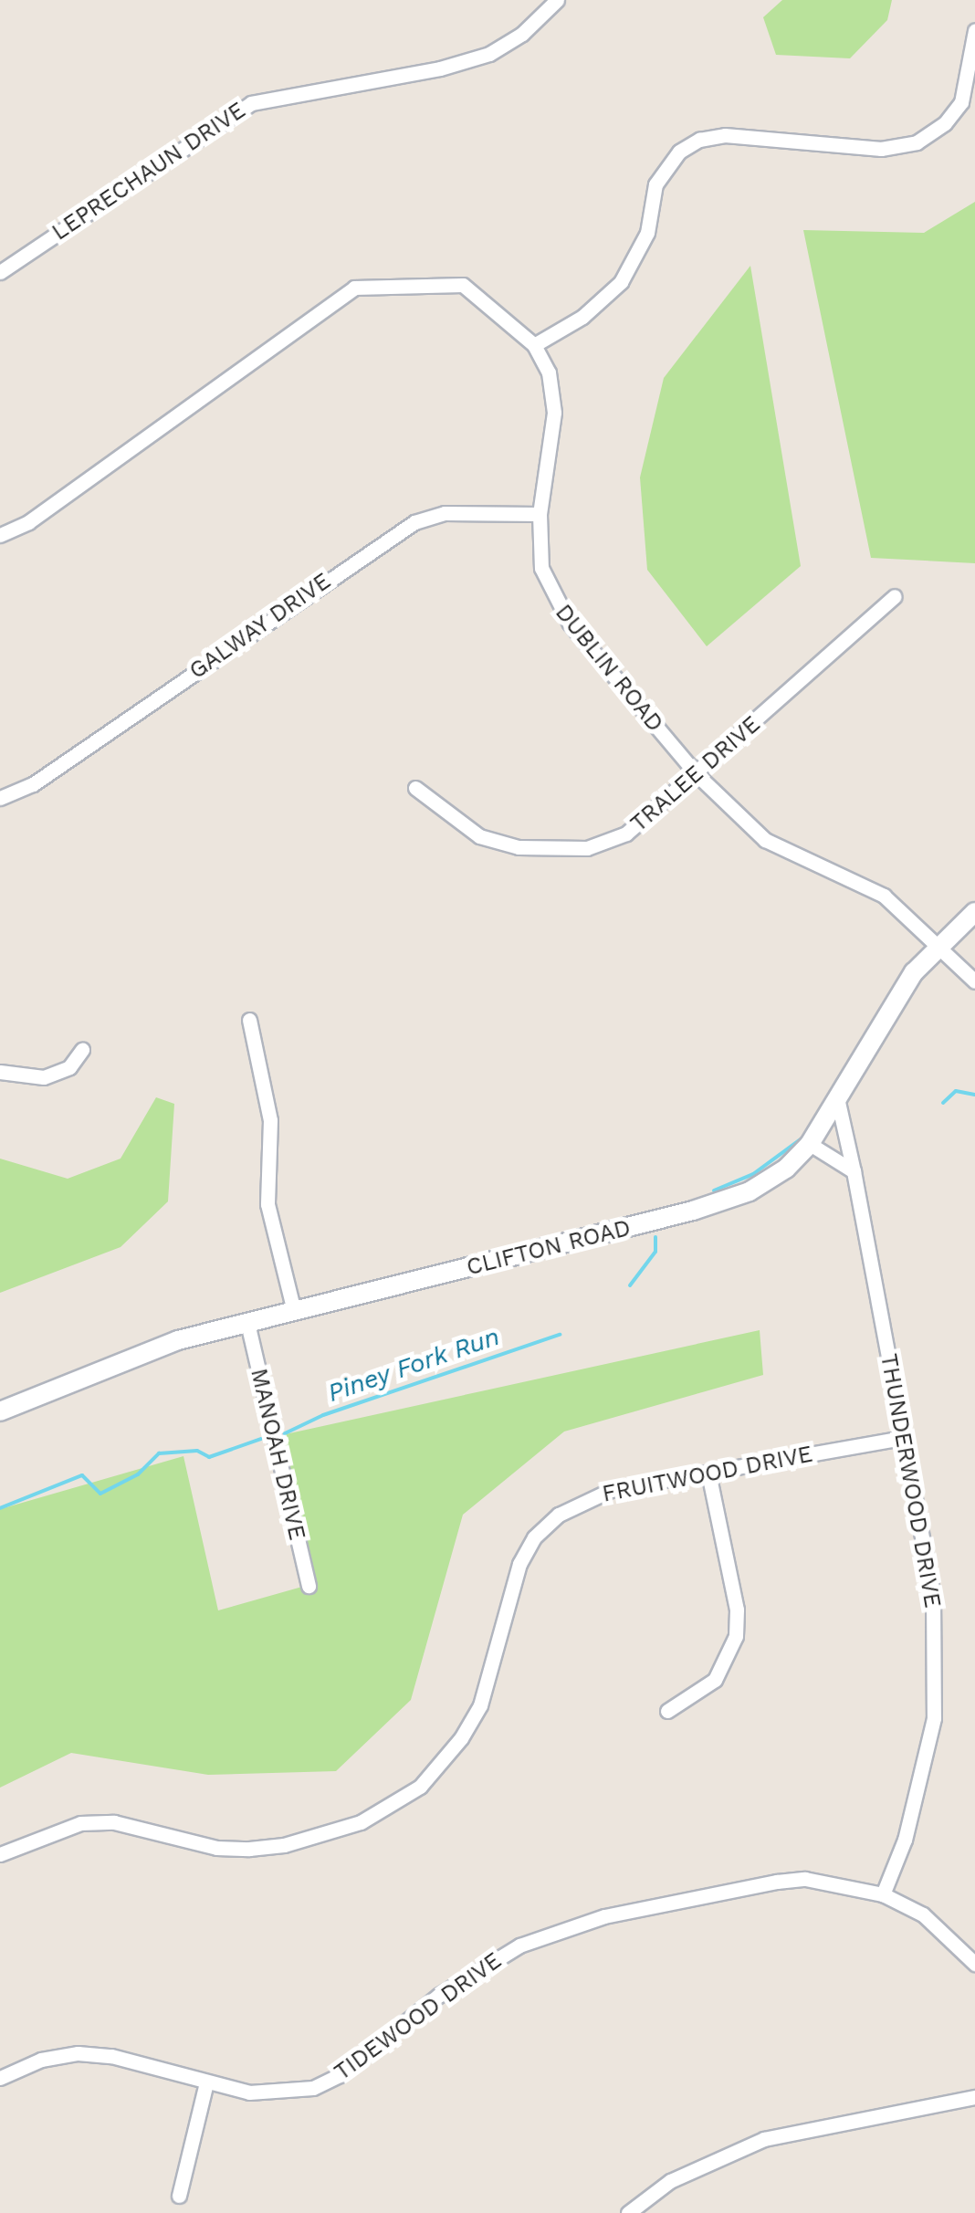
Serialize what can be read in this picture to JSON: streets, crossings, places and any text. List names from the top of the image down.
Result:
{
  "streets": {
    "main road": ["CLIFTON ROAD"],
    "street": [
      "LEPRECHAUN DRIVE",
      "GALWAY DRIVE",
      "DUBLIN ROAD",
      "TRALEE DRIVE",
      "MANOAH DRIVE",
      "FRUITWOOD DRIVE",
      "THUNDERWOOD DRIVE",
      "TIDEWOOD DRIVE"
    ]
  },
  "crossings": [
    ["GALWAY DRIVE", "DUBLIN ROAD"],
    ["DUBLIN ROAD", "TRALEE DRIVE"],
    ["DUBLIN ROAD", "CLIFTON ROAD"],
    ["CLIFTON ROAD", "MANOAH DRIVE"],
    ["CLIFTON ROAD", "THUNDERWOOD DRIVE"],
    ["FRUITWOOD DRIVE", "THUNDERWOOD DRIVE"],
    ["THUNDERWOOD DRIVE", "TIDEWOOD DRIVE"]
  ],
  "water": ["Piney Fork Run"]
}
